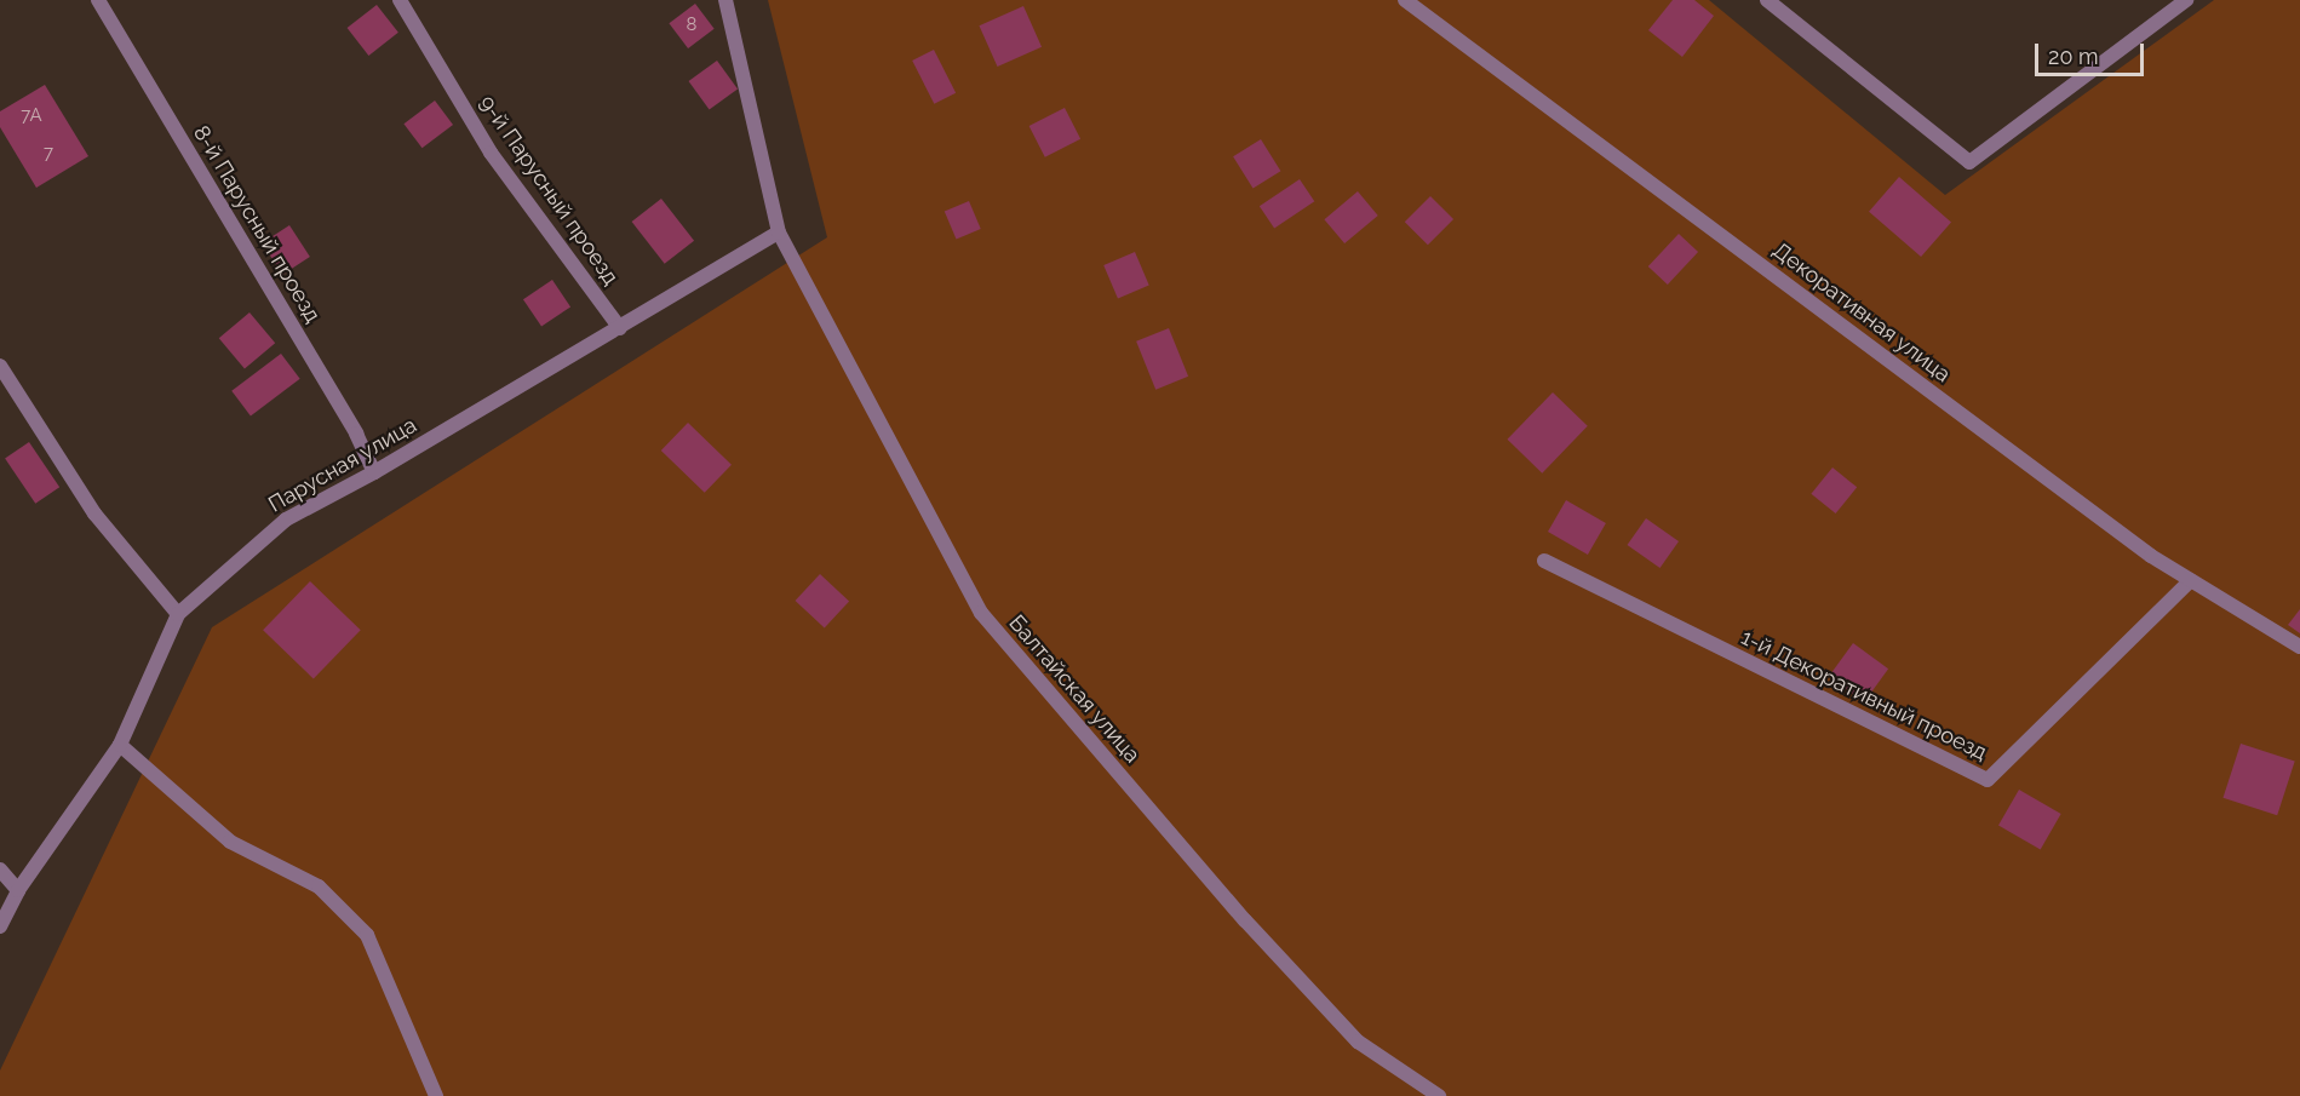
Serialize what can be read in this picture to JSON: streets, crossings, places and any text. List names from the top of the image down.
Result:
{
  "streets": {
    "street": [
      "9-й Парусный проезд",
      "8-й Парусный проезд",
      "Декоративная улица",
      "Парусная улица",
      "Балтайская улица",
      "1-й Декоративный проезд"
    ]
  },
  "crossings": [
    ["9-й Парусный проезд", "Парусная улица"],
    ["8-й Парусный проезд", "Парусная улица"],
    ["Декоративная улица", "1-й Декоративный проезд"],
    ["Парусная улица", "Балтайская улица"]
  ],
  "house_numbers": ["8", "7А", "7"],
  "scale_bar": "20 m"
}
